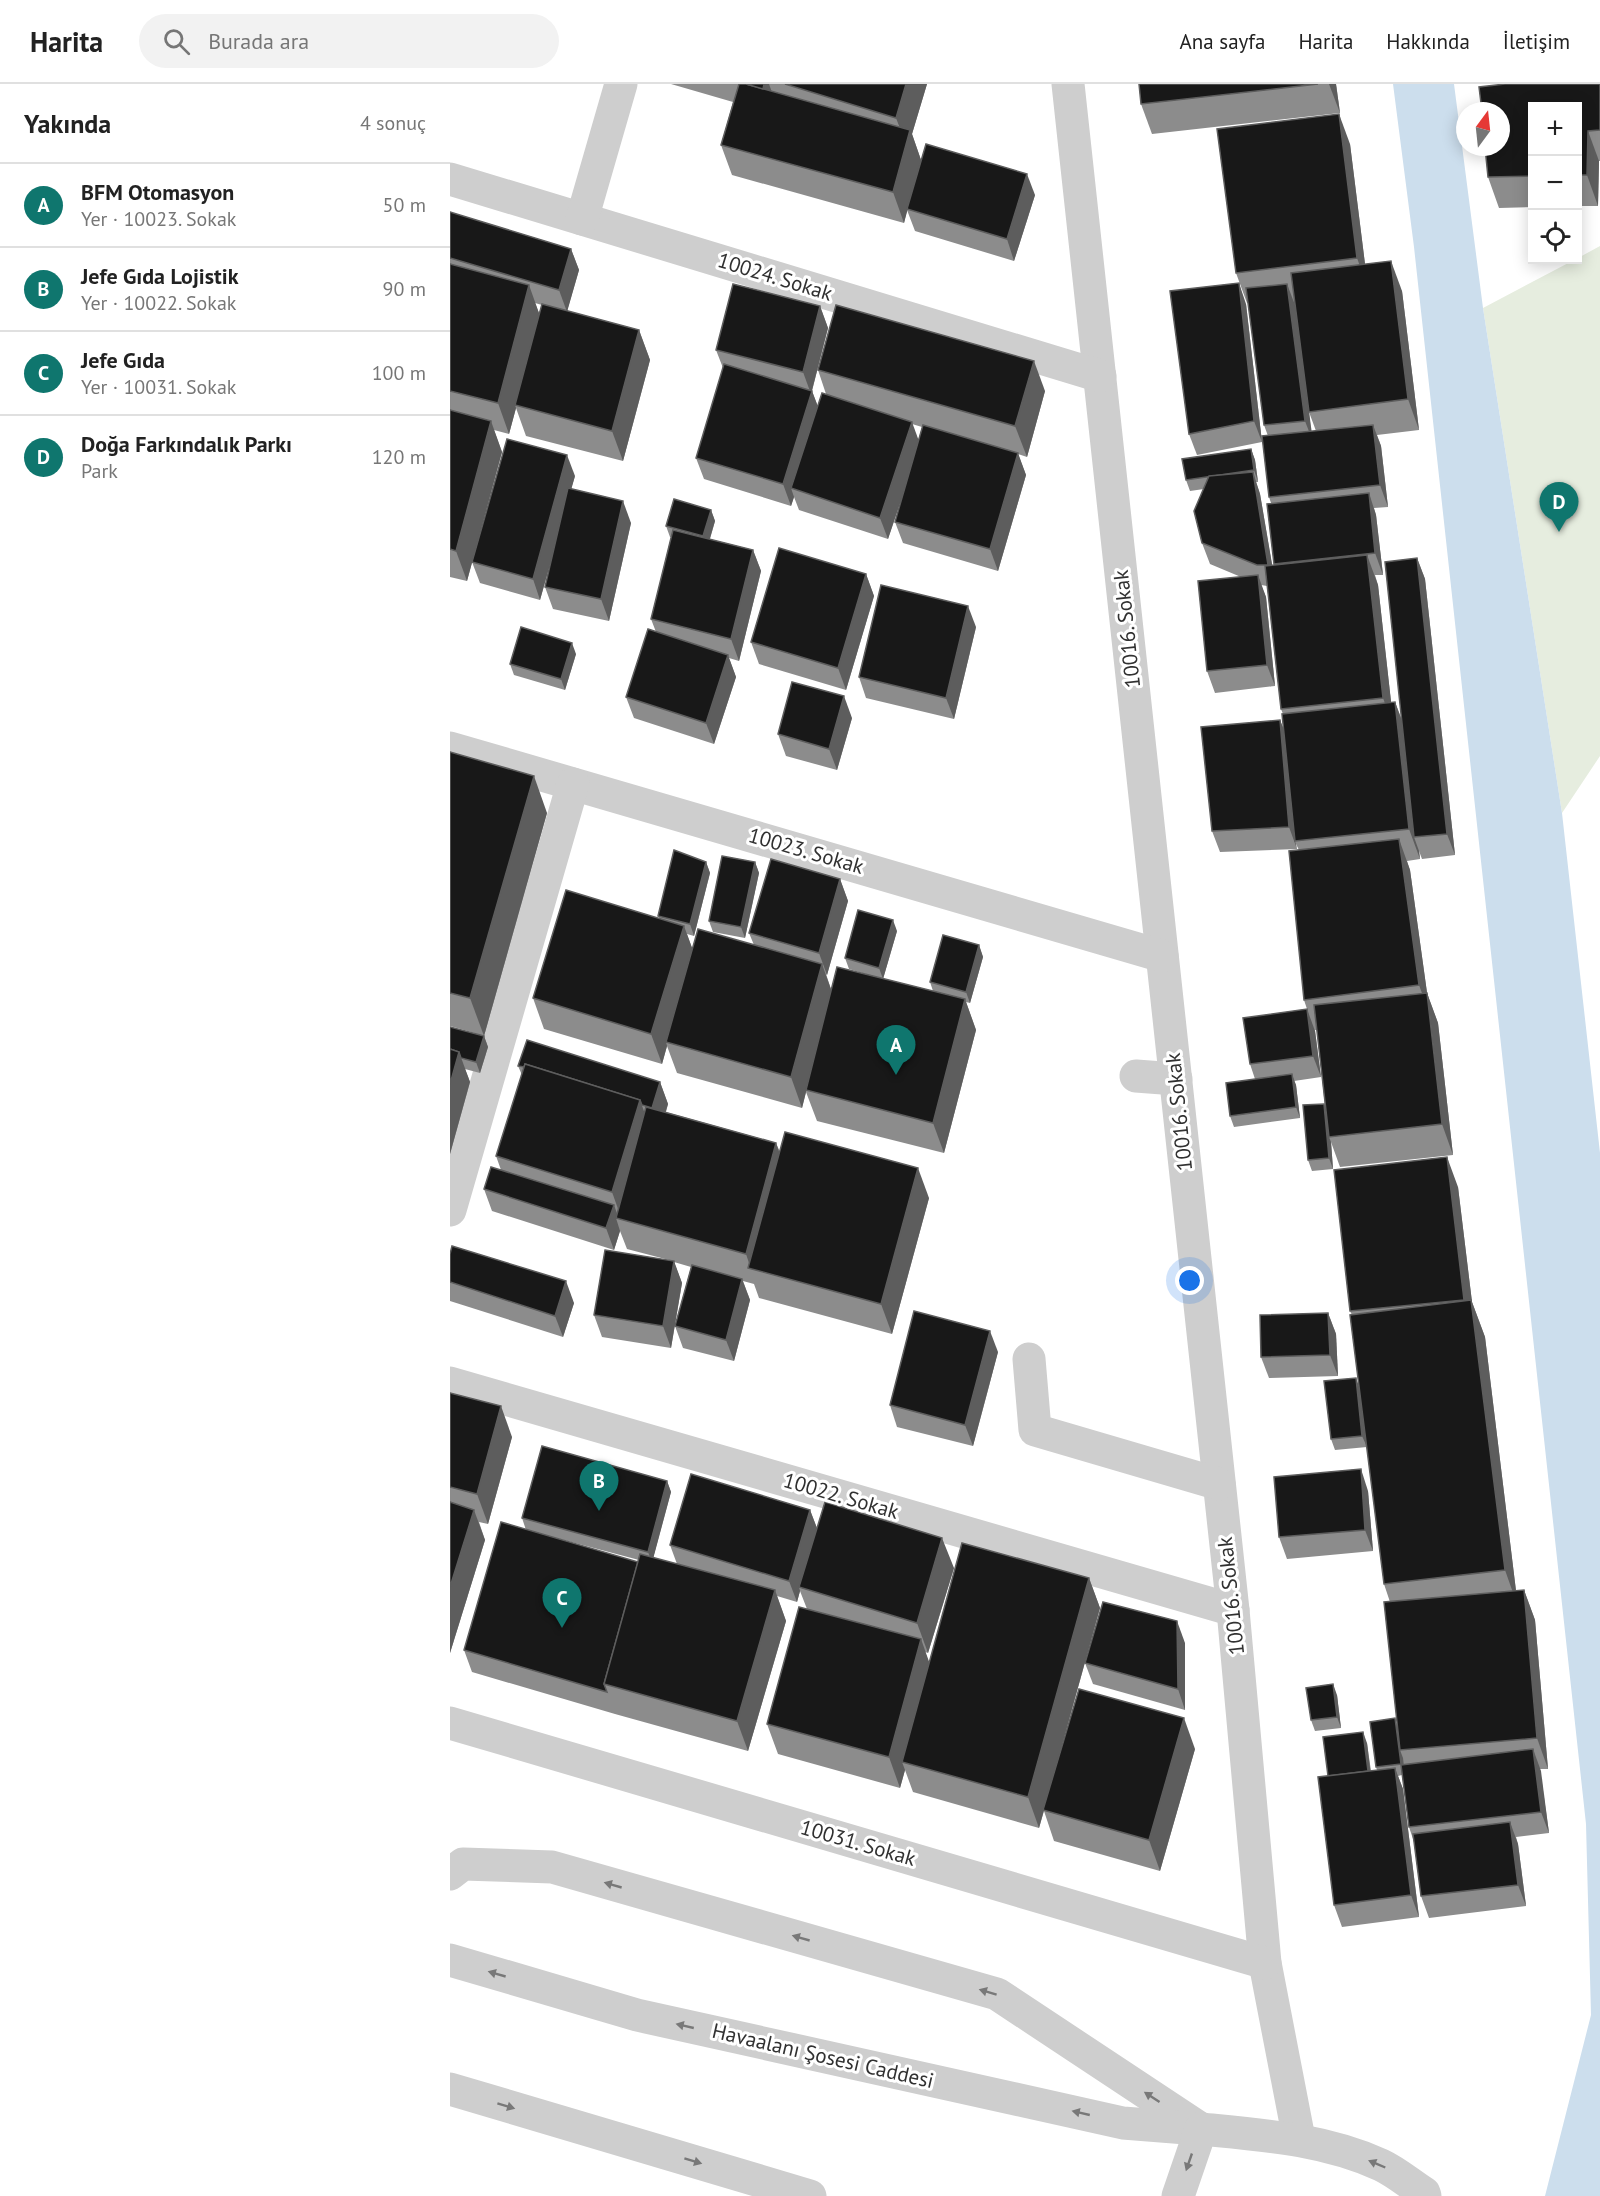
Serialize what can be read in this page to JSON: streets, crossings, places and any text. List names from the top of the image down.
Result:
{
  "streets": {
    "street": [
      "10024. Sokak",
      "10016. Sokak",
      "10023. Sokak",
      "10022. Sokak",
      "10031. Sokak",
      "Havaalanı Şosesi Caddesi"
    ]
  },
  "crossings": [
    ["10024. Sokak", "10016. Sokak"],
    ["10016. Sokak", "10023. Sokak"],
    ["10016. Sokak", "10022. Sokak"],
    ["10016. Sokak", "10031. Sokak"],
    ["10016. Sokak", "Havaalanı Şosesi Caddesi"]
  ],
  "north": "top",
  "page": {
    "header": "Harita",
    "search": "Burada ara",
    "nav": [
      "Ana sayfa",
      "Harita",
      "Hakkında",
      "İletişim"
    ],
    "heading": ["Yakında", "4 sonuç"],
    "map_buttons": ["+", "−"],
    "list": [
      {
        "mark": "A",
        "name": "BFM Otomasyon",
        "note": "Yer · 10023. Sokak",
        "value": "50 m"
      },
      {
        "mark": "B",
        "name": "Jefe Gıda Lojistik",
        "note": "Yer · 10022. Sokak",
        "value": "90 m"
      },
      {
        "mark": "C",
        "name": "Jefe Gıda",
        "note": "Yer · 10031. Sokak",
        "value": "100 m"
      },
      {
        "mark": "D",
        "name": "Doğa Farkındalık Parkı",
        "note": "Park",
        "value": "120 m"
      }
    ],
    "pins": [
      "D",
      "A",
      "B",
      "C"
    ]
  }
}
